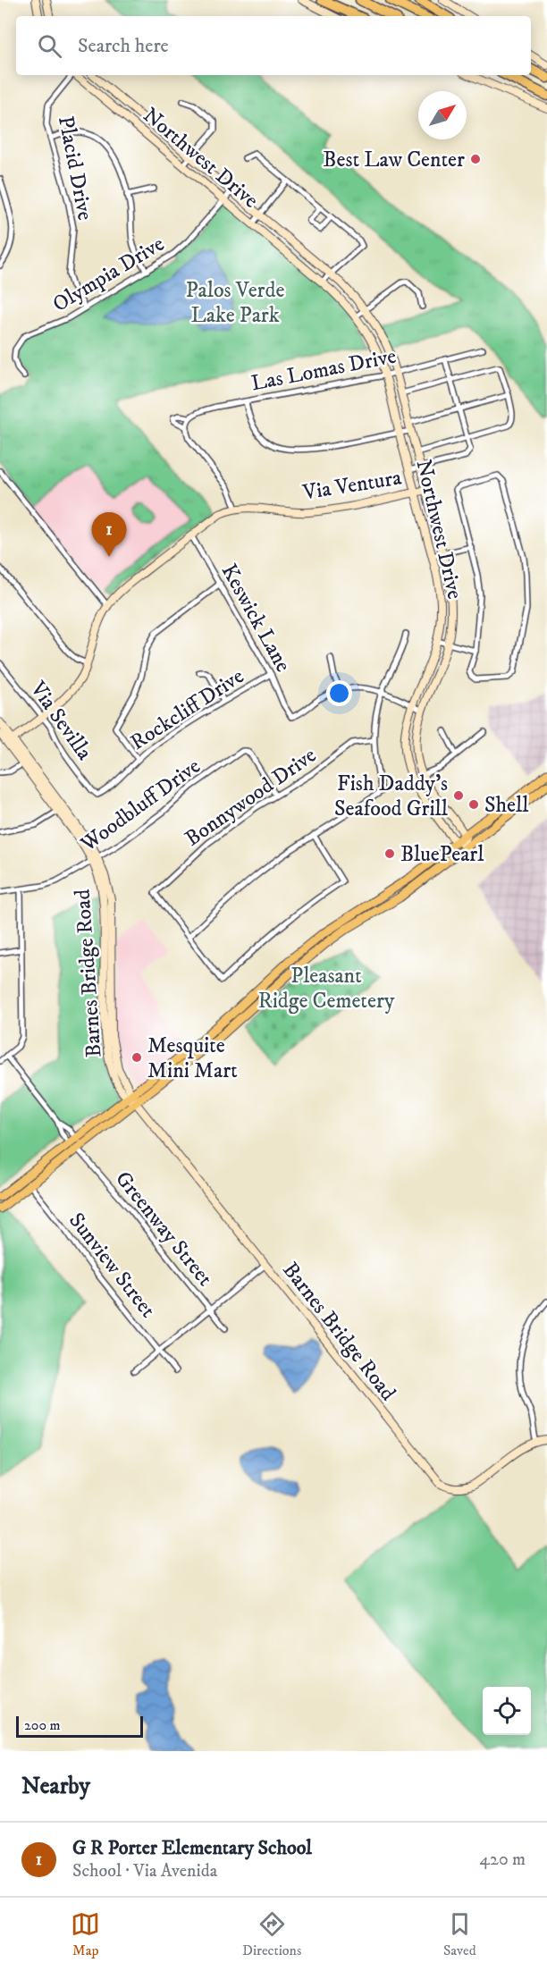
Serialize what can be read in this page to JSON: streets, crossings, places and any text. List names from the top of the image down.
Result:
{
  "streets": {
    "main road": ["Northwest Drive", "Via Ventura", "Barnes Bridge Road"],
    "street": [
      "Placid Drive",
      "Olympia Drive",
      "Las Lomas Drive",
      "Keswick Lane",
      "Rockcliff Drive",
      "Via Sevilla",
      "Bonnywood Drive",
      "Woodbluff Drive",
      "Greenway Street",
      "Sunview Street"
    ]
  },
  "crossings": [
    ["Northwest Drive", "Olympia Drive"],
    ["Northwest Drive", "Las Lomas Drive"],
    ["Northwest Drive", "Via Ventura"],
    ["Placid Drive", "Olympia Drive"],
    ["Via Ventura", "Keswick Lane"],
    ["Via Ventura", "Via Sevilla"],
    ["Via Ventura", "Barnes Bridge Road"],
    ["Keswick Lane", "Rockcliff Drive"],
    ["Rockcliff Drive", "Via Sevilla"],
    ["Bonnywood Drive", "Woodbluff Drive"],
    ["Woodbluff Drive", "Barnes Bridge Road"]
  ],
  "parks": ["Palos Verde Lake Park", "Pleasant Ridge Cemetery"],
  "places": [
    "Best Law Center",
    "Fish Daddy's Seafood Grill",
    "Shell",
    "BluePearl",
    "Mesquite Mini Mart"
  ],
  "scale_bar": "200 m",
  "north": "top right",
  "page": {
    "search": "Search here",
    "pins": "1",
    "scale": "200 m",
    "heading": "Nearby",
    "list": [
      {
        "mark": "1",
        "name": "G R Porter Elementary School",
        "note": "School · Via Avenida",
        "value": "420 m"
      }
    ],
    "nav": ["Map", "Directions", "Saved"]
  }
}
